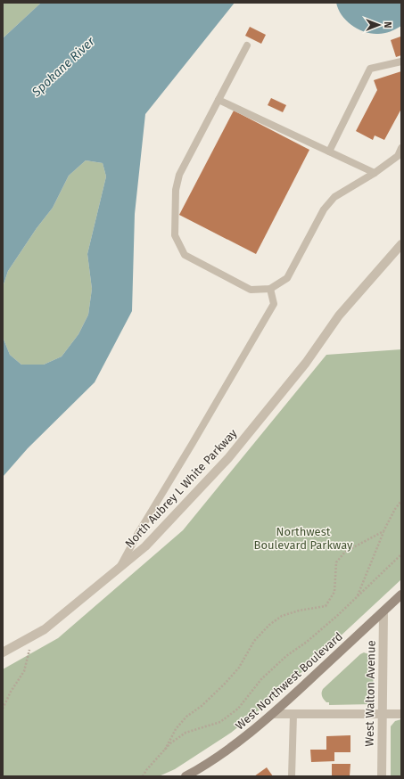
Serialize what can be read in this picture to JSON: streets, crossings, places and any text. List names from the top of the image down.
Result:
{
  "streets": {
    "main road": ["West Northwest Boulevard"],
    "street": ["North Aubrey L White Parkway", "West Walton Avenue"]
  },
  "crossings": [
    ["West Northwest Boulevard", "West Walton Avenue"]
  ],
  "water": ["Spokane River"],
  "parks": ["Northwest Boulevard Parkway"],
  "north": "right"
}
